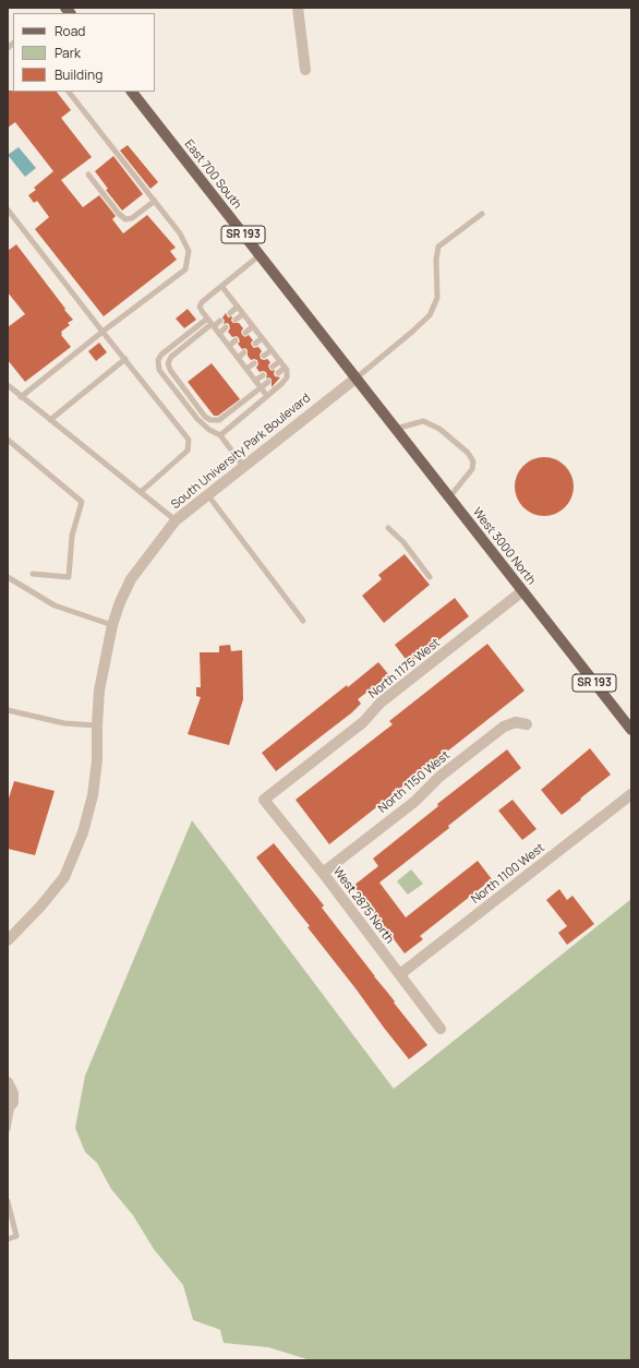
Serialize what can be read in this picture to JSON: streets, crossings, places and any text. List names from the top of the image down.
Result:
{
  "streets": {
    "main road": ["East 700 South", "SR 193", "West 3000 North"],
    "street": [
      "South University Park Boulevard",
      "North 1175 West",
      "North 1150 West",
      "North 1100 West",
      "West 2875 North"
    ]
  },
  "crossings": [
    ["East 700 South", "South University Park Boulevard"],
    ["East 700 South", "West 3000 North"],
    ["South University Park Boulevard", "West 3000 North"],
    ["West 3000 North", "North 1175 West"],
    ["North 1175 West", "West 2875 North"],
    ["North 1150 West", "West 2875 North"],
    ["North 1100 West", "West 2875 North"]
  ],
  "legend": ["Road", "Park", "Building"]
}
